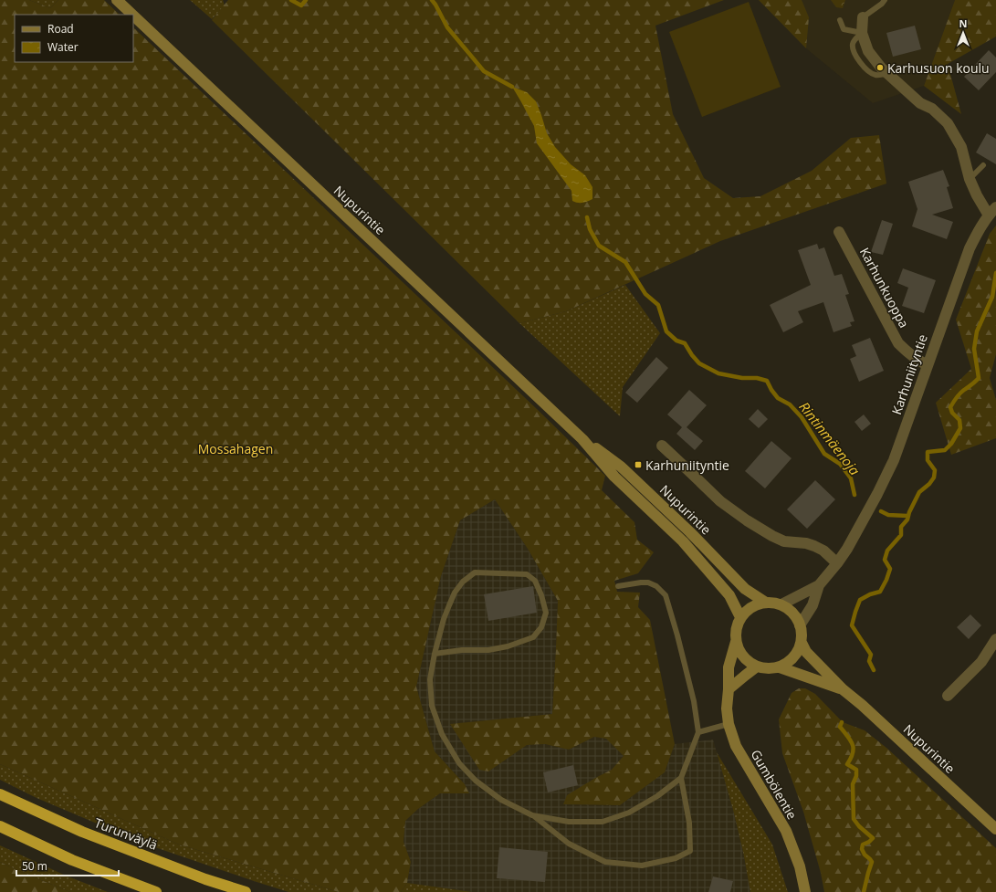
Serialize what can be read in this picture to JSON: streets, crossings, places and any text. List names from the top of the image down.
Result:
{
  "streets": {
    "highway": ["Turunväylä"],
    "main road": ["Nupurintie", "Gumbölentie"],
    "street": ["Karhunkuoppa", "Karhuniityntie"]
  },
  "crossings": [
    ["Nupurintie", "Karhuniityntie"],
    ["Nupurintie", "Gumbölentie"],
    ["Karhunkuoppa", "Karhuniityntie"],
    ["Karhuniityntie", "Gumbölentie"]
  ],
  "water": ["Rintinmäenoja"],
  "parks": ["Mossahagen"],
  "places": {
    "other": ["Karhusuon koulu"],
    "transit": ["Karhuniityntie"]
  },
  "legend": ["Road", "Water"],
  "scale_bar": "50 m",
  "north": "top"
}
